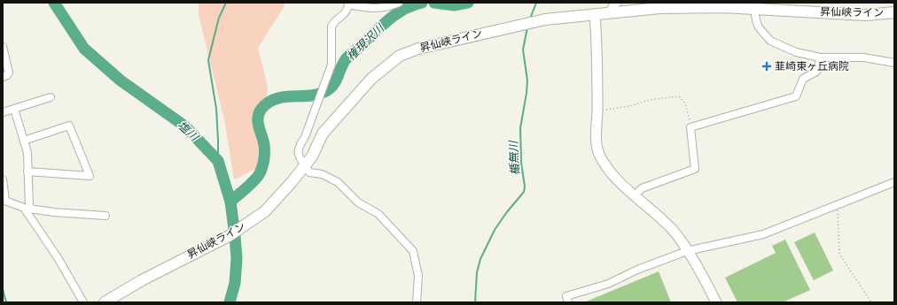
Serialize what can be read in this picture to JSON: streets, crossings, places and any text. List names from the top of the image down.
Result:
{
  "streets": {
    "main road": ["昇仙峡ライン"]
  },
  "water": ["権現沢川", "塩川", "楯無川"],
  "places": {
    "health": ["韮崎東ヶ丘病院"]
  }
}
